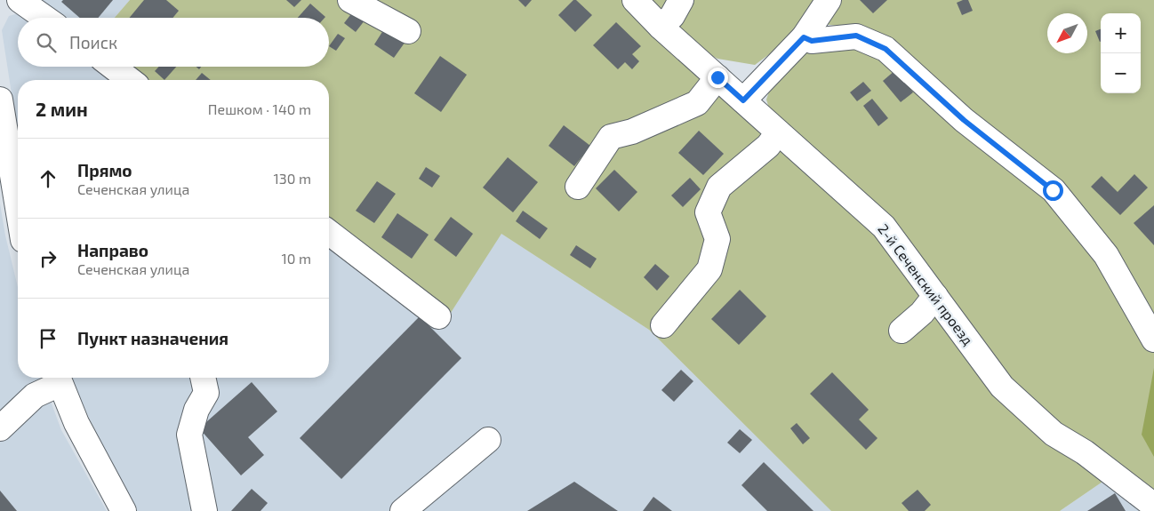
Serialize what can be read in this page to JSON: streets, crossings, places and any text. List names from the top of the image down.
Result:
{
  "streets": {
    "street": ["2-й Сеченский проезд"]
  },
  "north": "bottom left",
  "page": {
    "map_buttons": ["+", "−"],
    "search": "Поиск",
    "heading": ["2 мин", "Пешком · 140 m"],
    "list": [
      ["Прямо", "Сеченская улица", "130 m"],
      ["Направо", "Сеченская улица", "10 m"],
      "Пункт назначения"
    ]
  }
}
